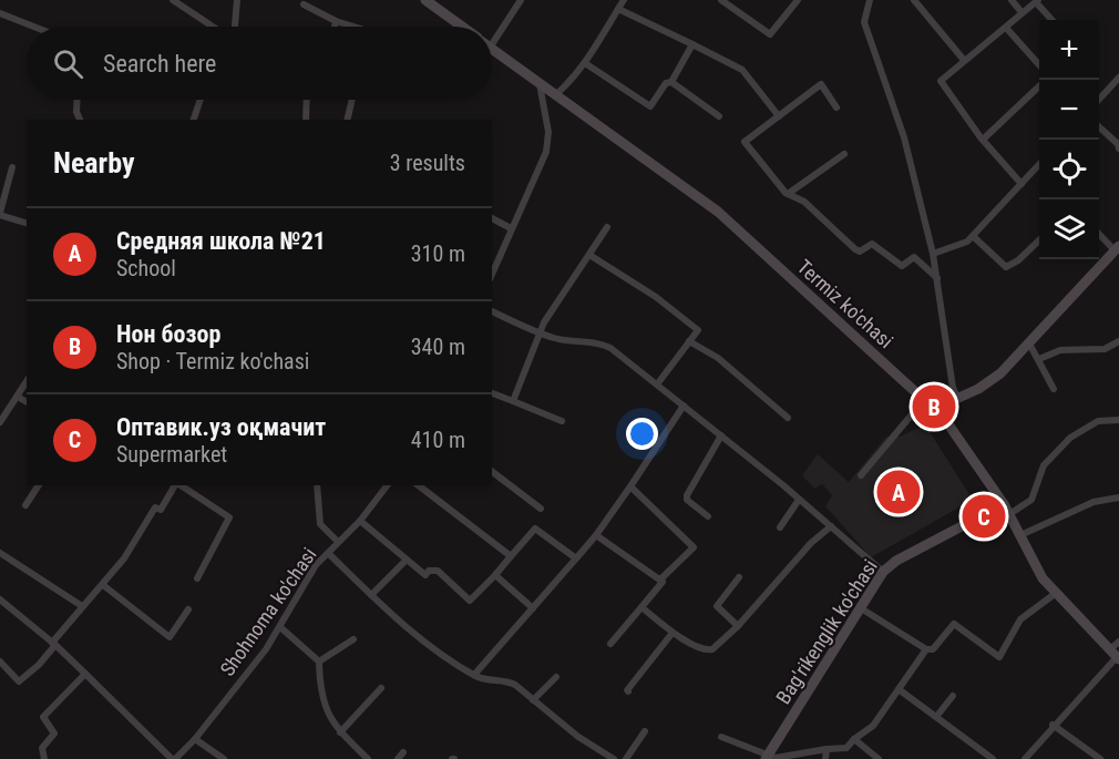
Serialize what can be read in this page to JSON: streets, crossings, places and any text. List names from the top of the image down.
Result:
{
  "streets": {
    "main road": ["Termiz ko'chasi", "Bag'rikenglik ko'chasi"],
    "street": ["Shohnoma ko'chasi"]
  },
  "crossings": [
    ["Termiz ko'chasi", "Bag'rikenglik ko'chasi"]
  ],
  "page": {
    "map_buttons": ["+", "−"],
    "search": "Search here",
    "heading": ["Nearby", "3 results"],
    "list": [
      {
        "mark": "A",
        "name": "Средняя школа №21",
        "note": "School",
        "value": "310 m"
      },
      {
        "mark": "B",
        "name": "Нон бозор",
        "note": "Shop · Termiz ko'chasi",
        "value": "340 m"
      },
      {
        "mark": "C",
        "name": "Оптавик.уз оқмачит",
        "note": "Supermarket",
        "value": "410 m"
      }
    ],
    "pins": ["B", "A", "C"]
  }
}
